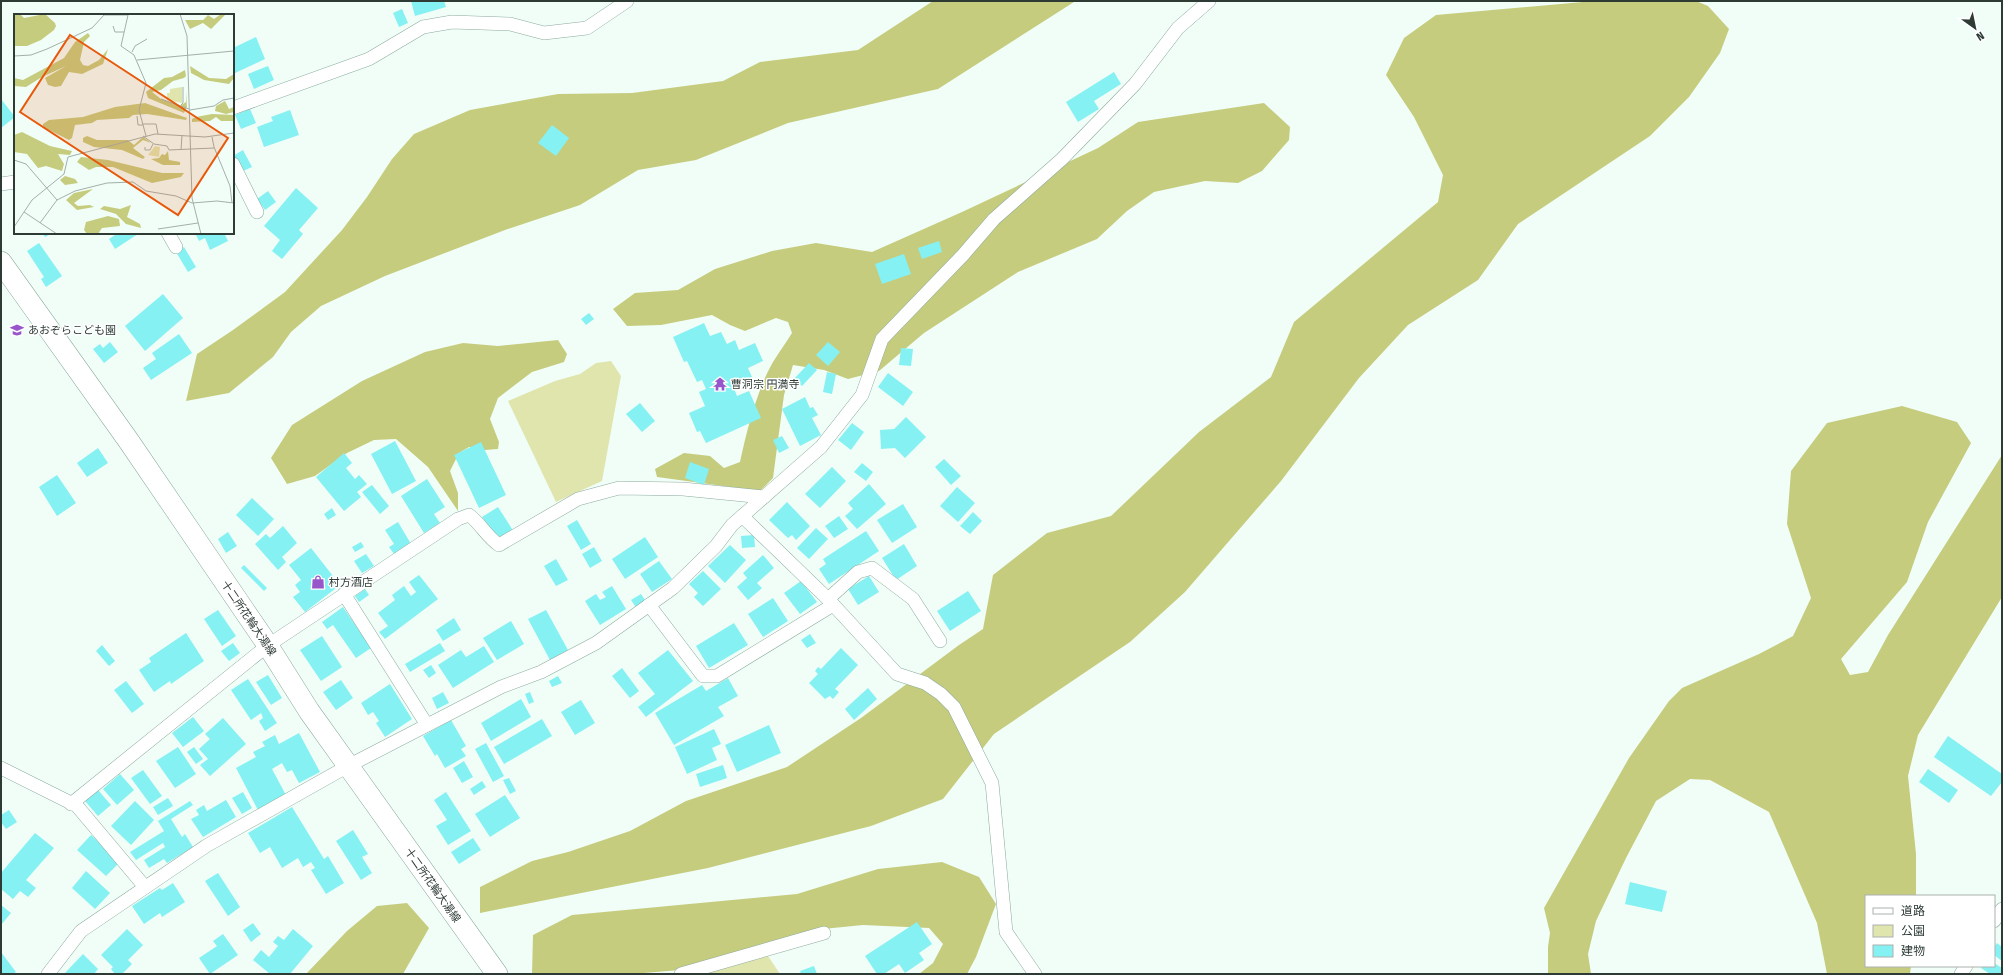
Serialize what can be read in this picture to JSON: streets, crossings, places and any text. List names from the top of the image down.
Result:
{
  "streets": {
    "main road": ["十二所花輪大湯線"]
  },
  "places": {
    "school or university": ["あおぞらこども園"],
    "temple": ["曹洞宗 円満寺"],
    "shop": ["村方酒店"]
  },
  "legend": ["道路", "公園", "建物"],
  "north": "bottom right"
}
